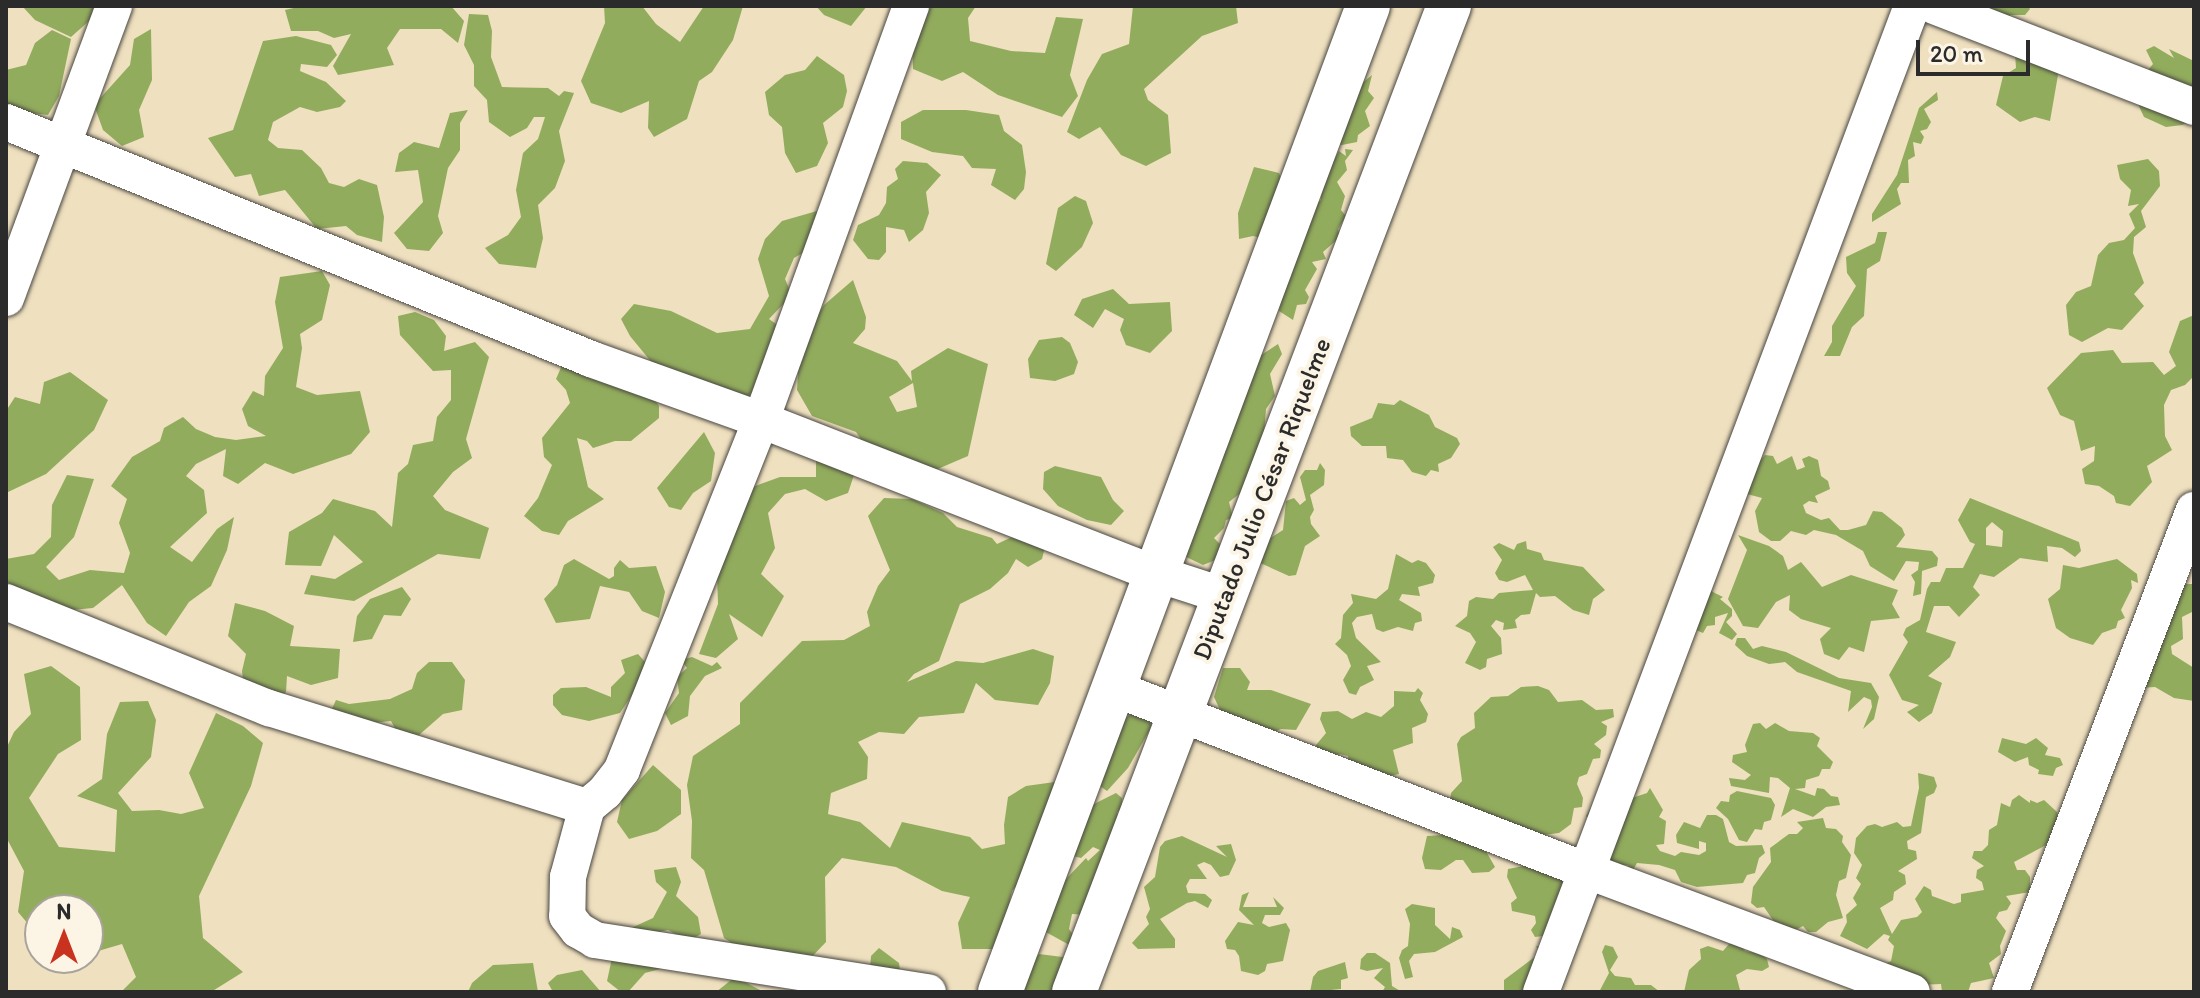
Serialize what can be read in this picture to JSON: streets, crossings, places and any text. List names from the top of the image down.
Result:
{
  "streets": {
    "street": ["Diputado Julio César Riquelme"]
  },
  "scale_bar": "20 m",
  "north": "top"
}
